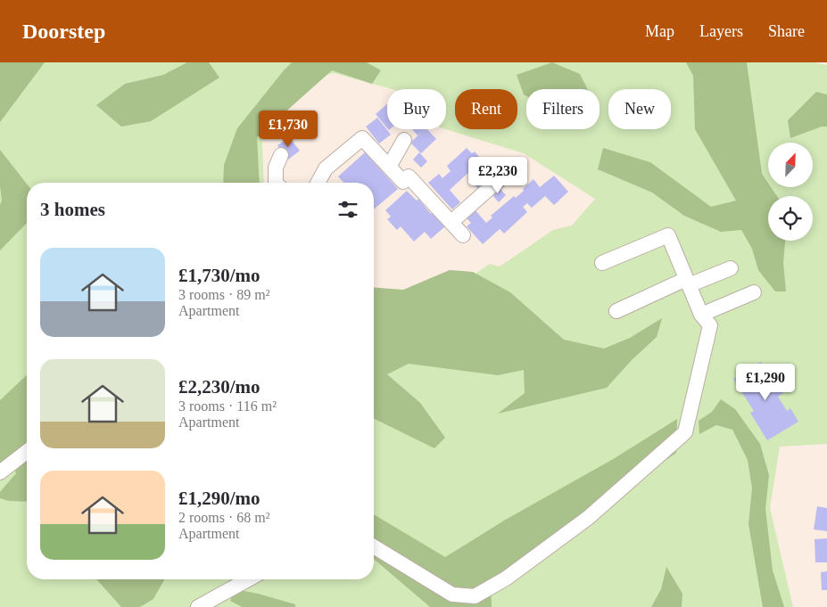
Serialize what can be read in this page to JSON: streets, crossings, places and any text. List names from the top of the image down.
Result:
{
  "north": "top right",
  "page": {
    "header": "Doorstep",
    "nav": ["Map", "Layers", "Share"],
    "chip": [
      "Buy",
      "Rent",
      "Filters",
      "New"
    ],
    "price": ["£1,730", "£2,230", "£1,290"],
    "heading": "3 homes",
    "list": [
      {
        "name": "£1,730/mo",
        "note": "3 rooms · 89 m² · Apartment"
      },
      {
        "name": "£2,230/mo",
        "note": "3 rooms · 116 m² · Apartment"
      },
      {
        "name": "£1,290/mo",
        "note": "2 rooms · 68 m² · Apartment"
      }
    ]
  }
}
